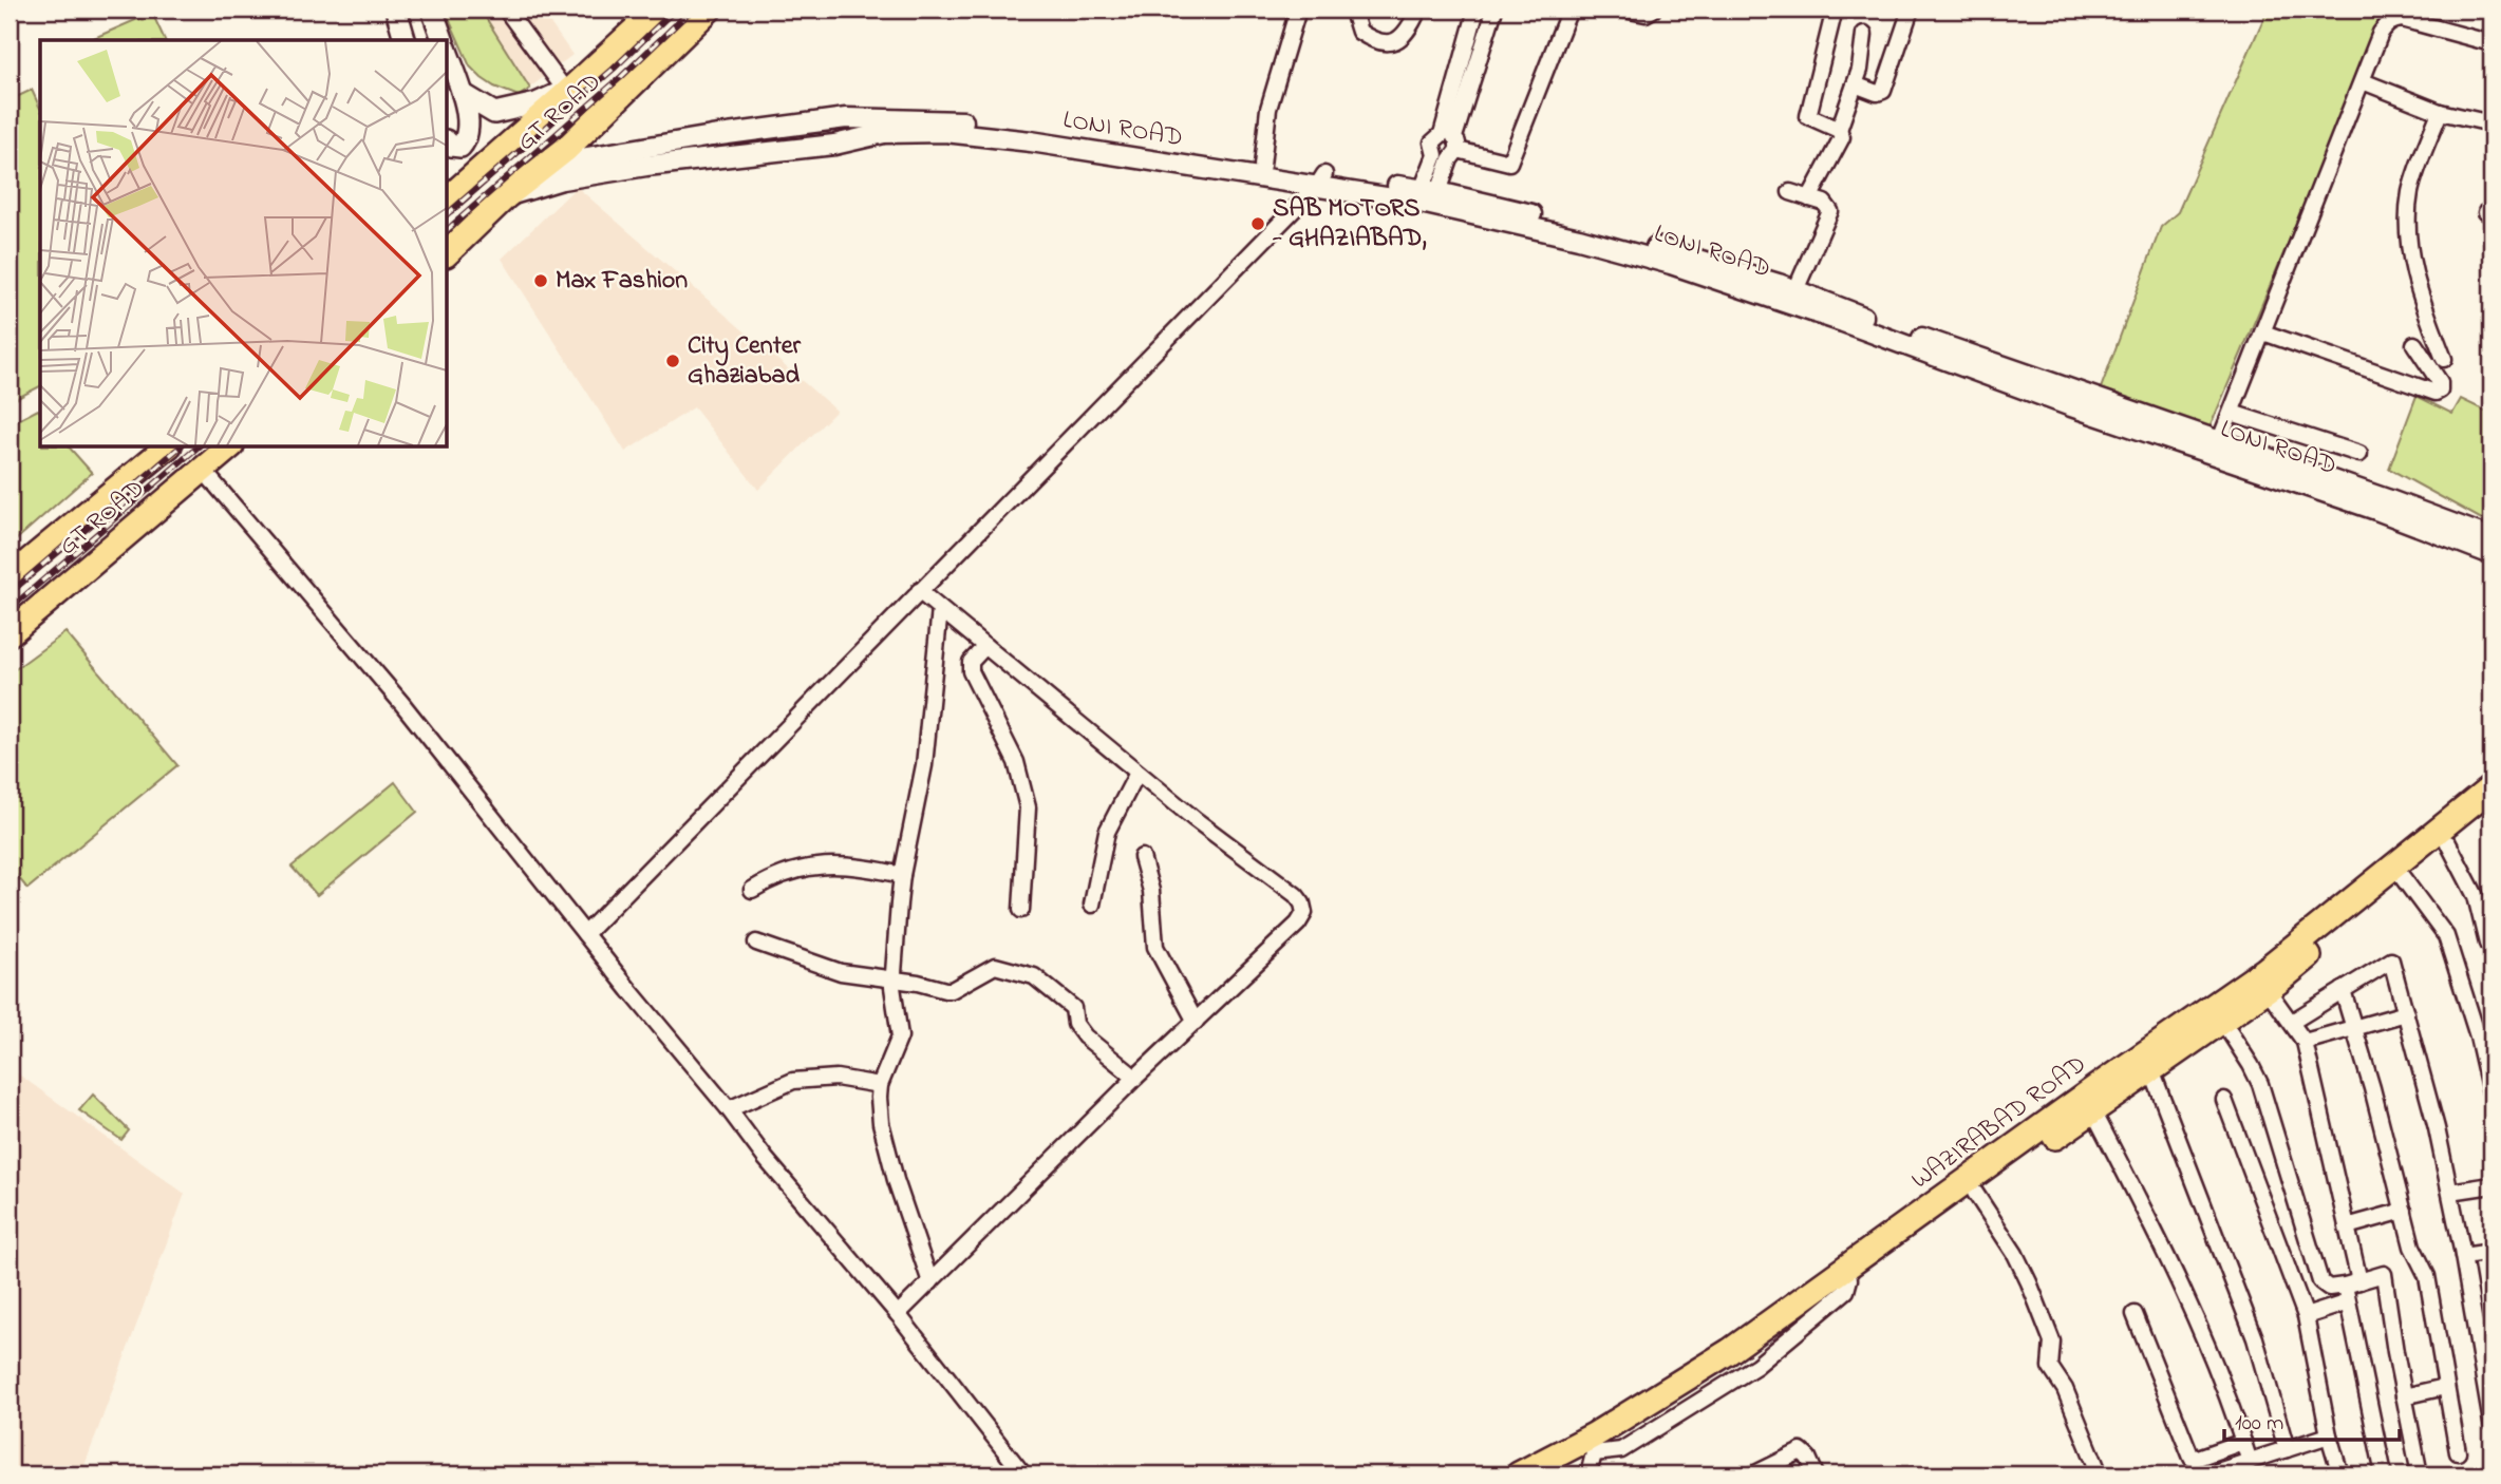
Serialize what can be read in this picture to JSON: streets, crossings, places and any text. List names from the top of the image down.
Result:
{
  "streets": {
    "highway": ["GT ROAD", "WAZIRABAD ROAD"],
    "street": ["LONI ROAD"]
  },
  "places": ["SAB MOTORS - GHAZIABAD,", "Max Fashion", "City Center Ghaziabad"],
  "scale_bar": "100 m"
}
